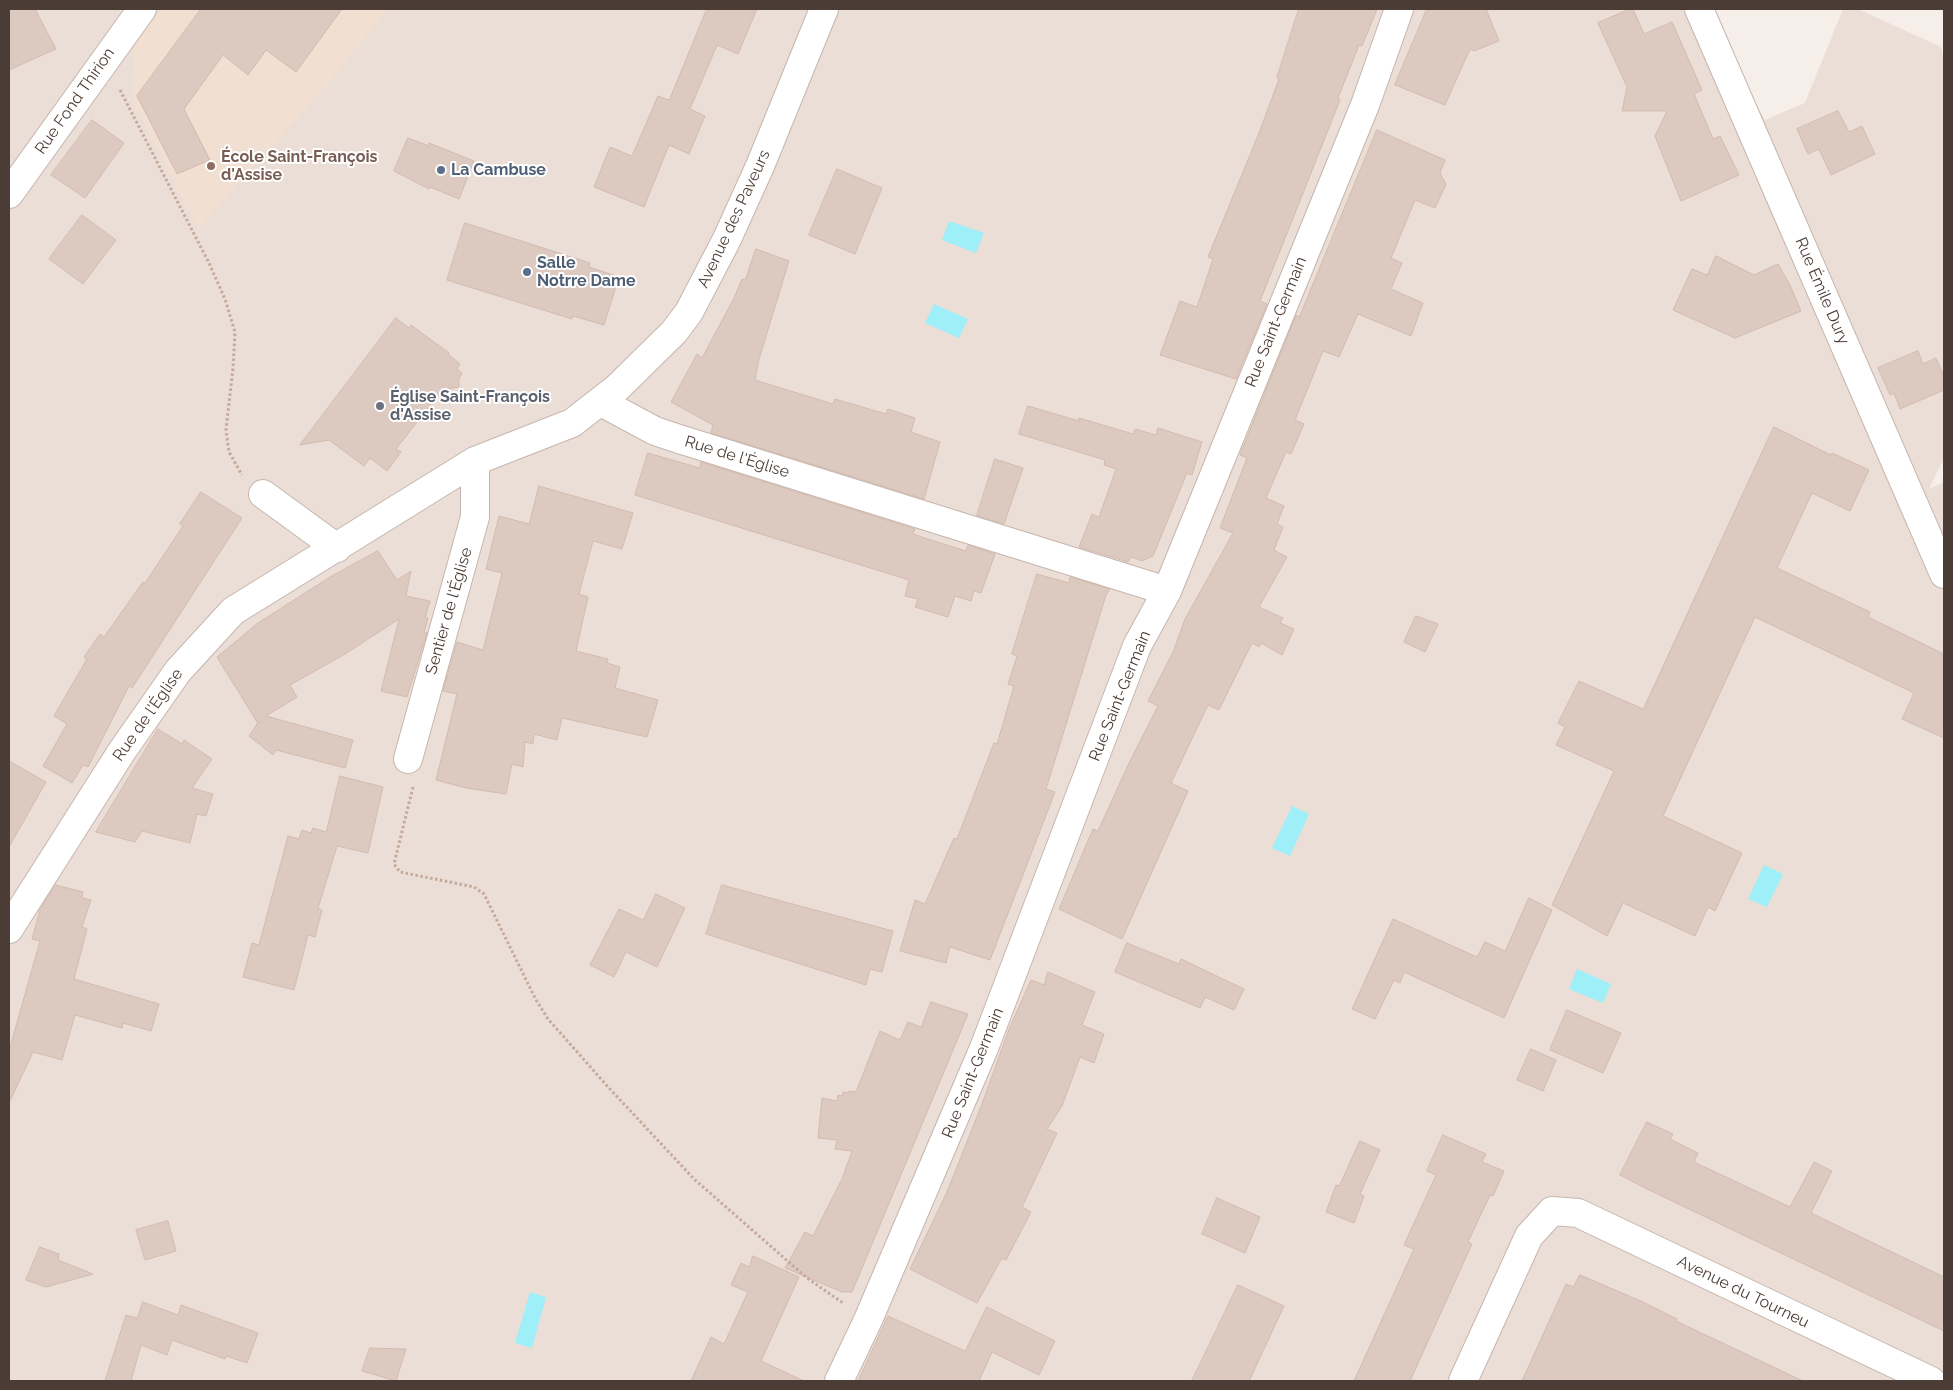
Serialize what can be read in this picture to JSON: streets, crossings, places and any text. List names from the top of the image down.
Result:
{
  "streets": {
    "street": [
      "Rue Fond Thirion",
      "Avenue des Paveurs",
      "Rue Émile Dury",
      "Rue Saint-Germain",
      "Rue de l'Église",
      "Sentier de l'Église",
      "Avenue du Tourneu"
    ]
  },
  "crossings": [
    ["Avenue des Paveurs", "Rue de l'Église"],
    ["Rue Saint-Germain", "Rue de l'Église"],
    ["Rue de l'Église", "Sentier de l'Église"]
  ],
  "places": [
    "École Saint-François d'Assise",
    "La Cambuse",
    "Salle Notrre Dame",
    "Église Saint-François d'Assise"
  ]
}
